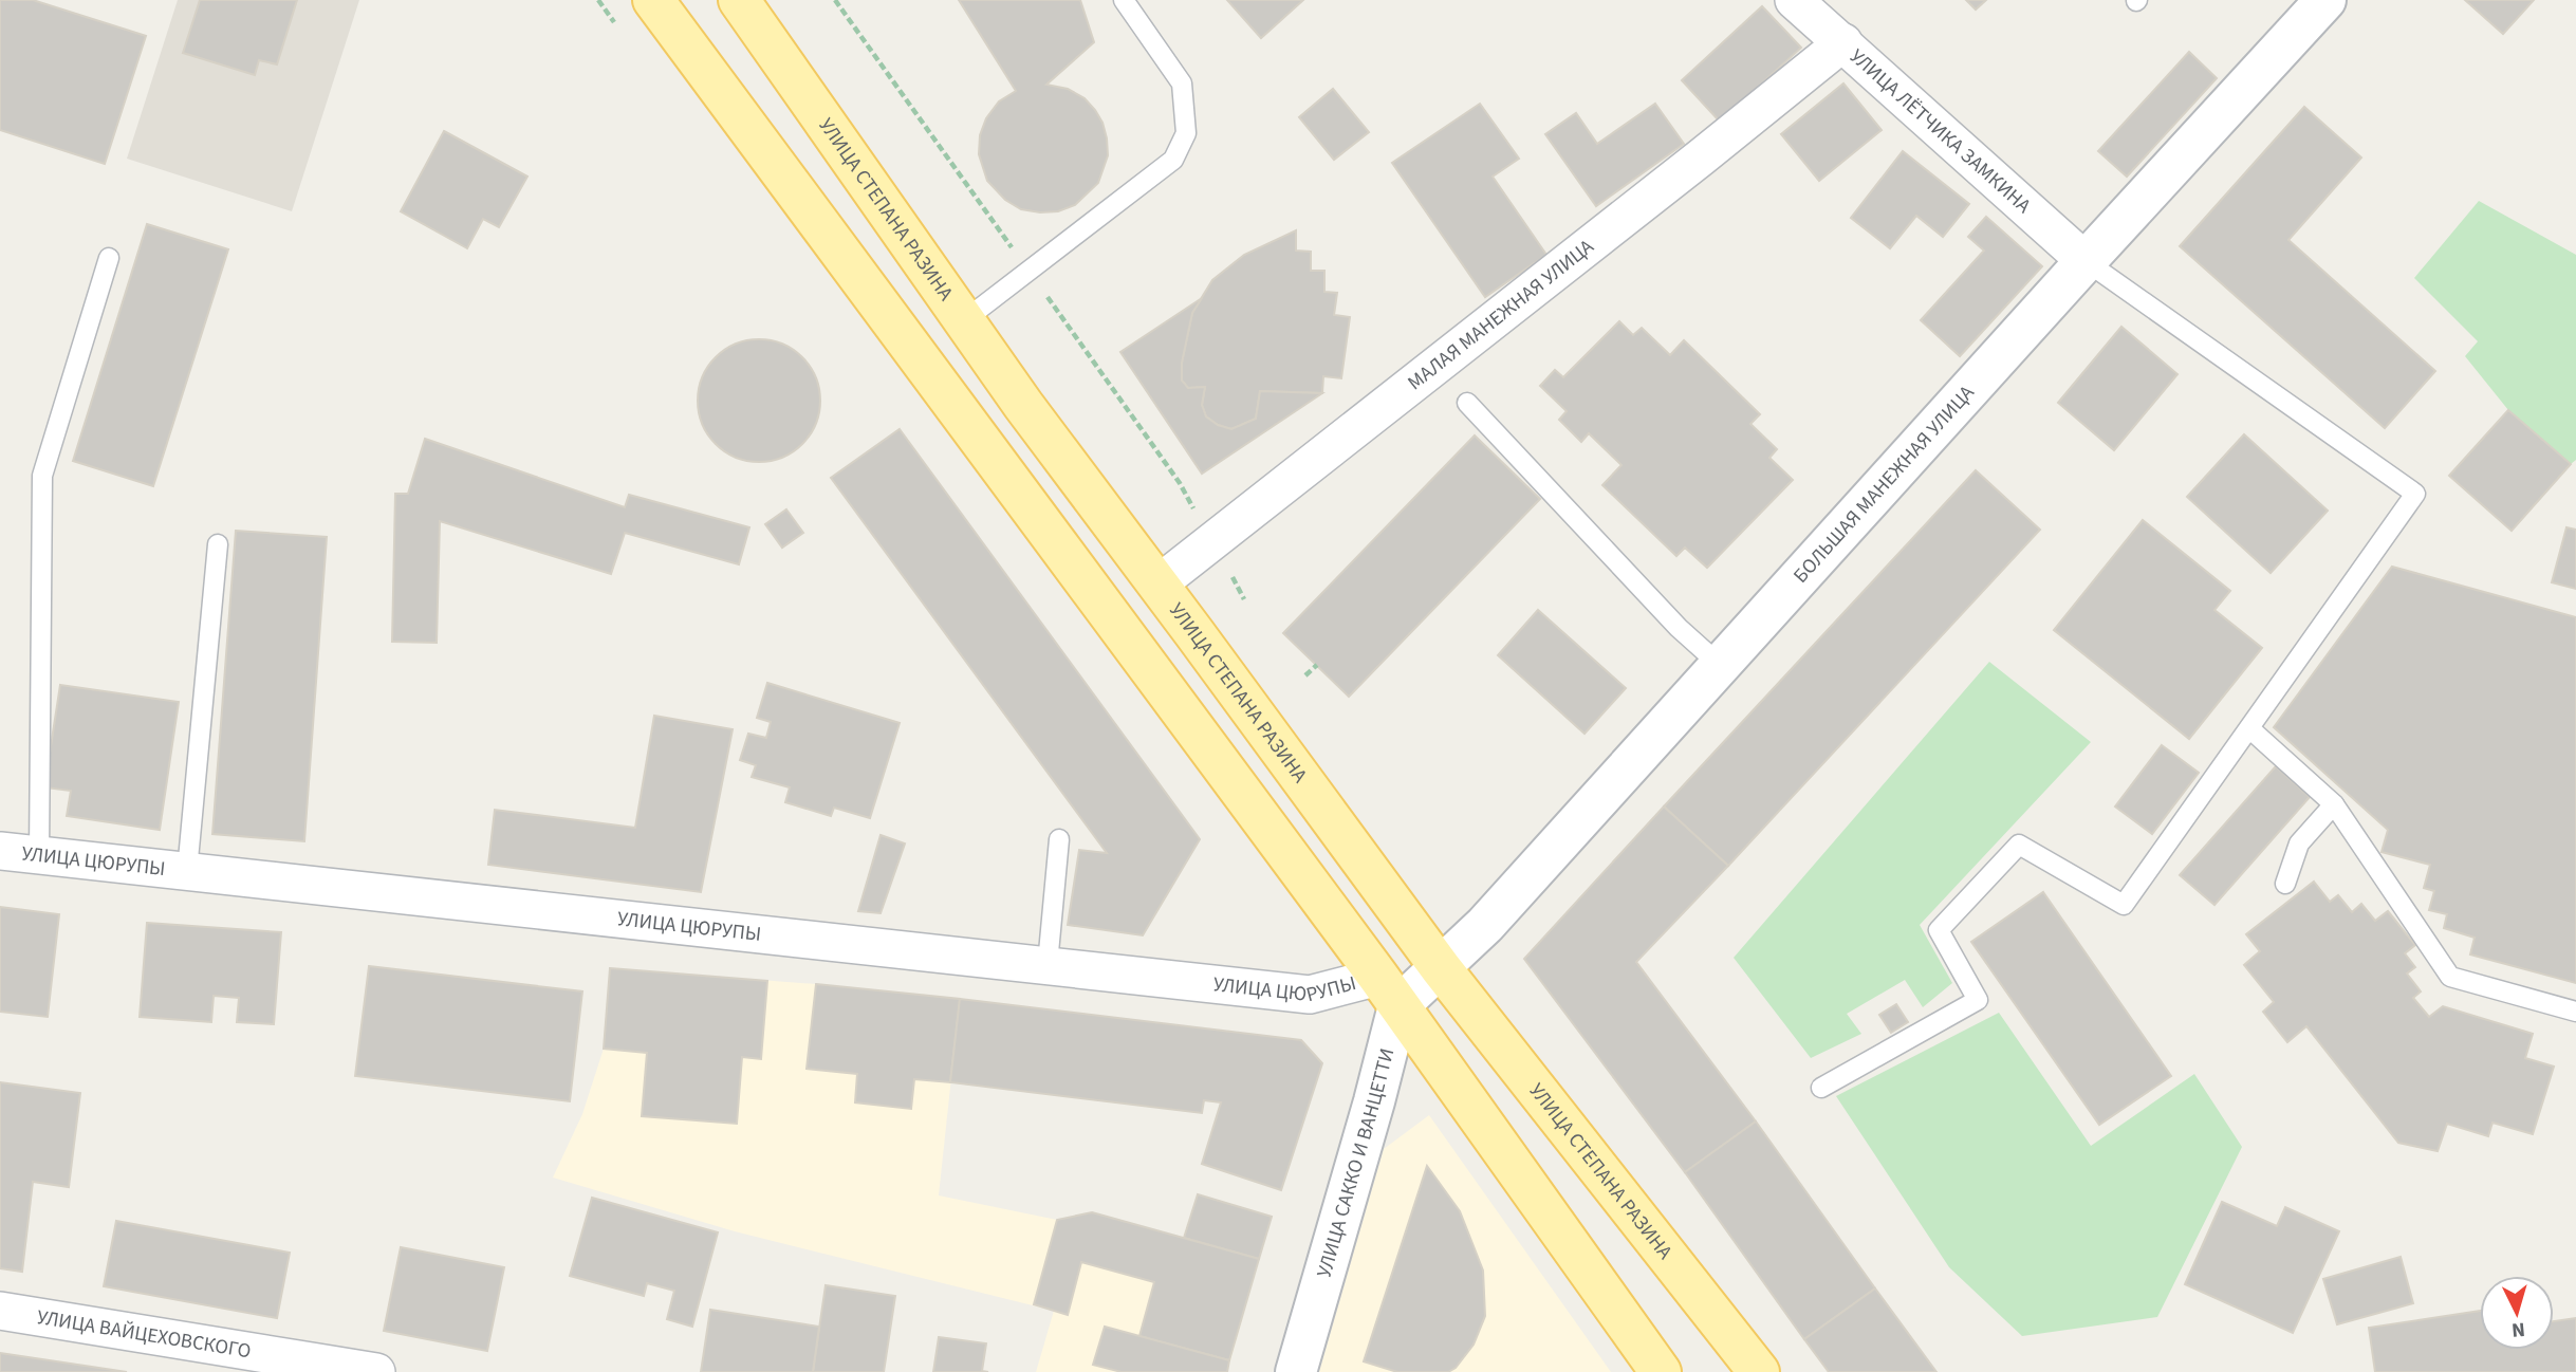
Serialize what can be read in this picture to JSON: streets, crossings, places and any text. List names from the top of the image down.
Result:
{
  "streets": {
    "main road": ["УЛИЦА СТЕПАНА РАЗИНА"],
    "street": [
      "УЛИЦА ЛЁТЧИКА ЗАМКИНА",
      "МАЛАЯ МАНЕЖНАЯ УЛИЦА",
      "БОЛЬШАЯ МАНЕЖНАЯ УЛИЦА",
      "УЛИЦА ЦЮРУПЫ",
      "УЛИЦА САККО И ВАНЦЕТТИ",
      "УЛИЦА ВАЙЦЕХОВСКОГО"
    ]
  },
  "crossings": [
    ["УЛИЦА ЛЁТЧИКА ЗАМКИНА", "МАЛАЯ МАНЕЖНАЯ УЛИЦА"],
    ["УЛИЦА ЛЁТЧИКА ЗАМКИНА", "БОЛЬШАЯ МАНЕЖНАЯ УЛИЦА"],
    ["УЛИЦА СТЕПАНА РАЗИНА", "МАЛАЯ МАНЕЖНАЯ УЛИЦА"],
    ["УЛИЦА СТЕПАНА РАЗИНА", "БОЛЬШАЯ МАНЕЖНАЯ УЛИЦА"],
    ["УЛИЦА ЦЮРУПЫ", "УЛИЦА САККО И ВАНЦЕТТИ"]
  ],
  "north": "bottom"
}
